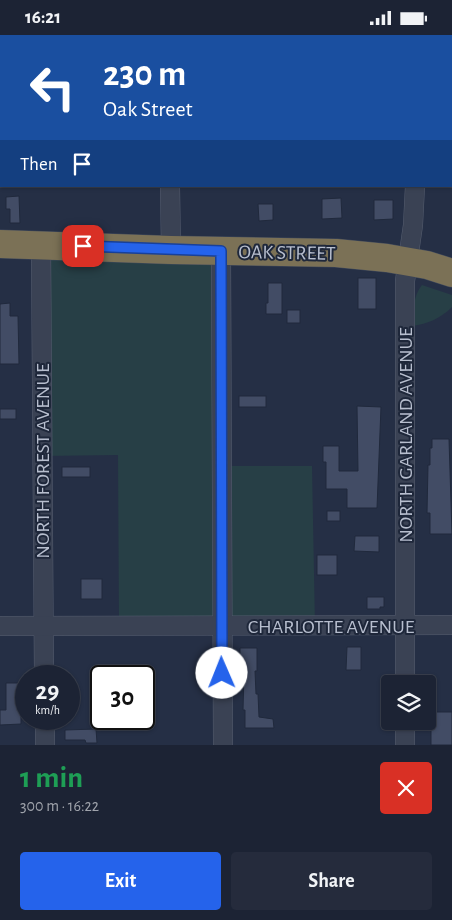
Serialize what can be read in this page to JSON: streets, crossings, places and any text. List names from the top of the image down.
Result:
{
  "streets": {
    "highway": ["OAK STREET"],
    "street": ["NORTH GARLAND AVENUE", "NORTH FOREST AVENUE", "CHARLOTTE AVENUE"]
  },
  "crossings": [
    ["OAK STREET", "NORTH GARLAND AVENUE"],
    ["OAK STREET", "NORTH FOREST AVENUE"],
    ["NORTH GARLAND AVENUE", "CHARLOTTE AVENUE"],
    ["NORTH FOREST AVENUE", "CHARLOTTE AVENUE"]
  ],
  "page": {
    "status": "16:21",
    "turn": ["230 m", "Oak Street"],
    "then": "Then",
    "speed": "29 km/h",
    "limit": "30",
    "heading": ["1 min", "300 m · 16:22"],
    "buttons": ["Exit", "Share"]
  }
}
